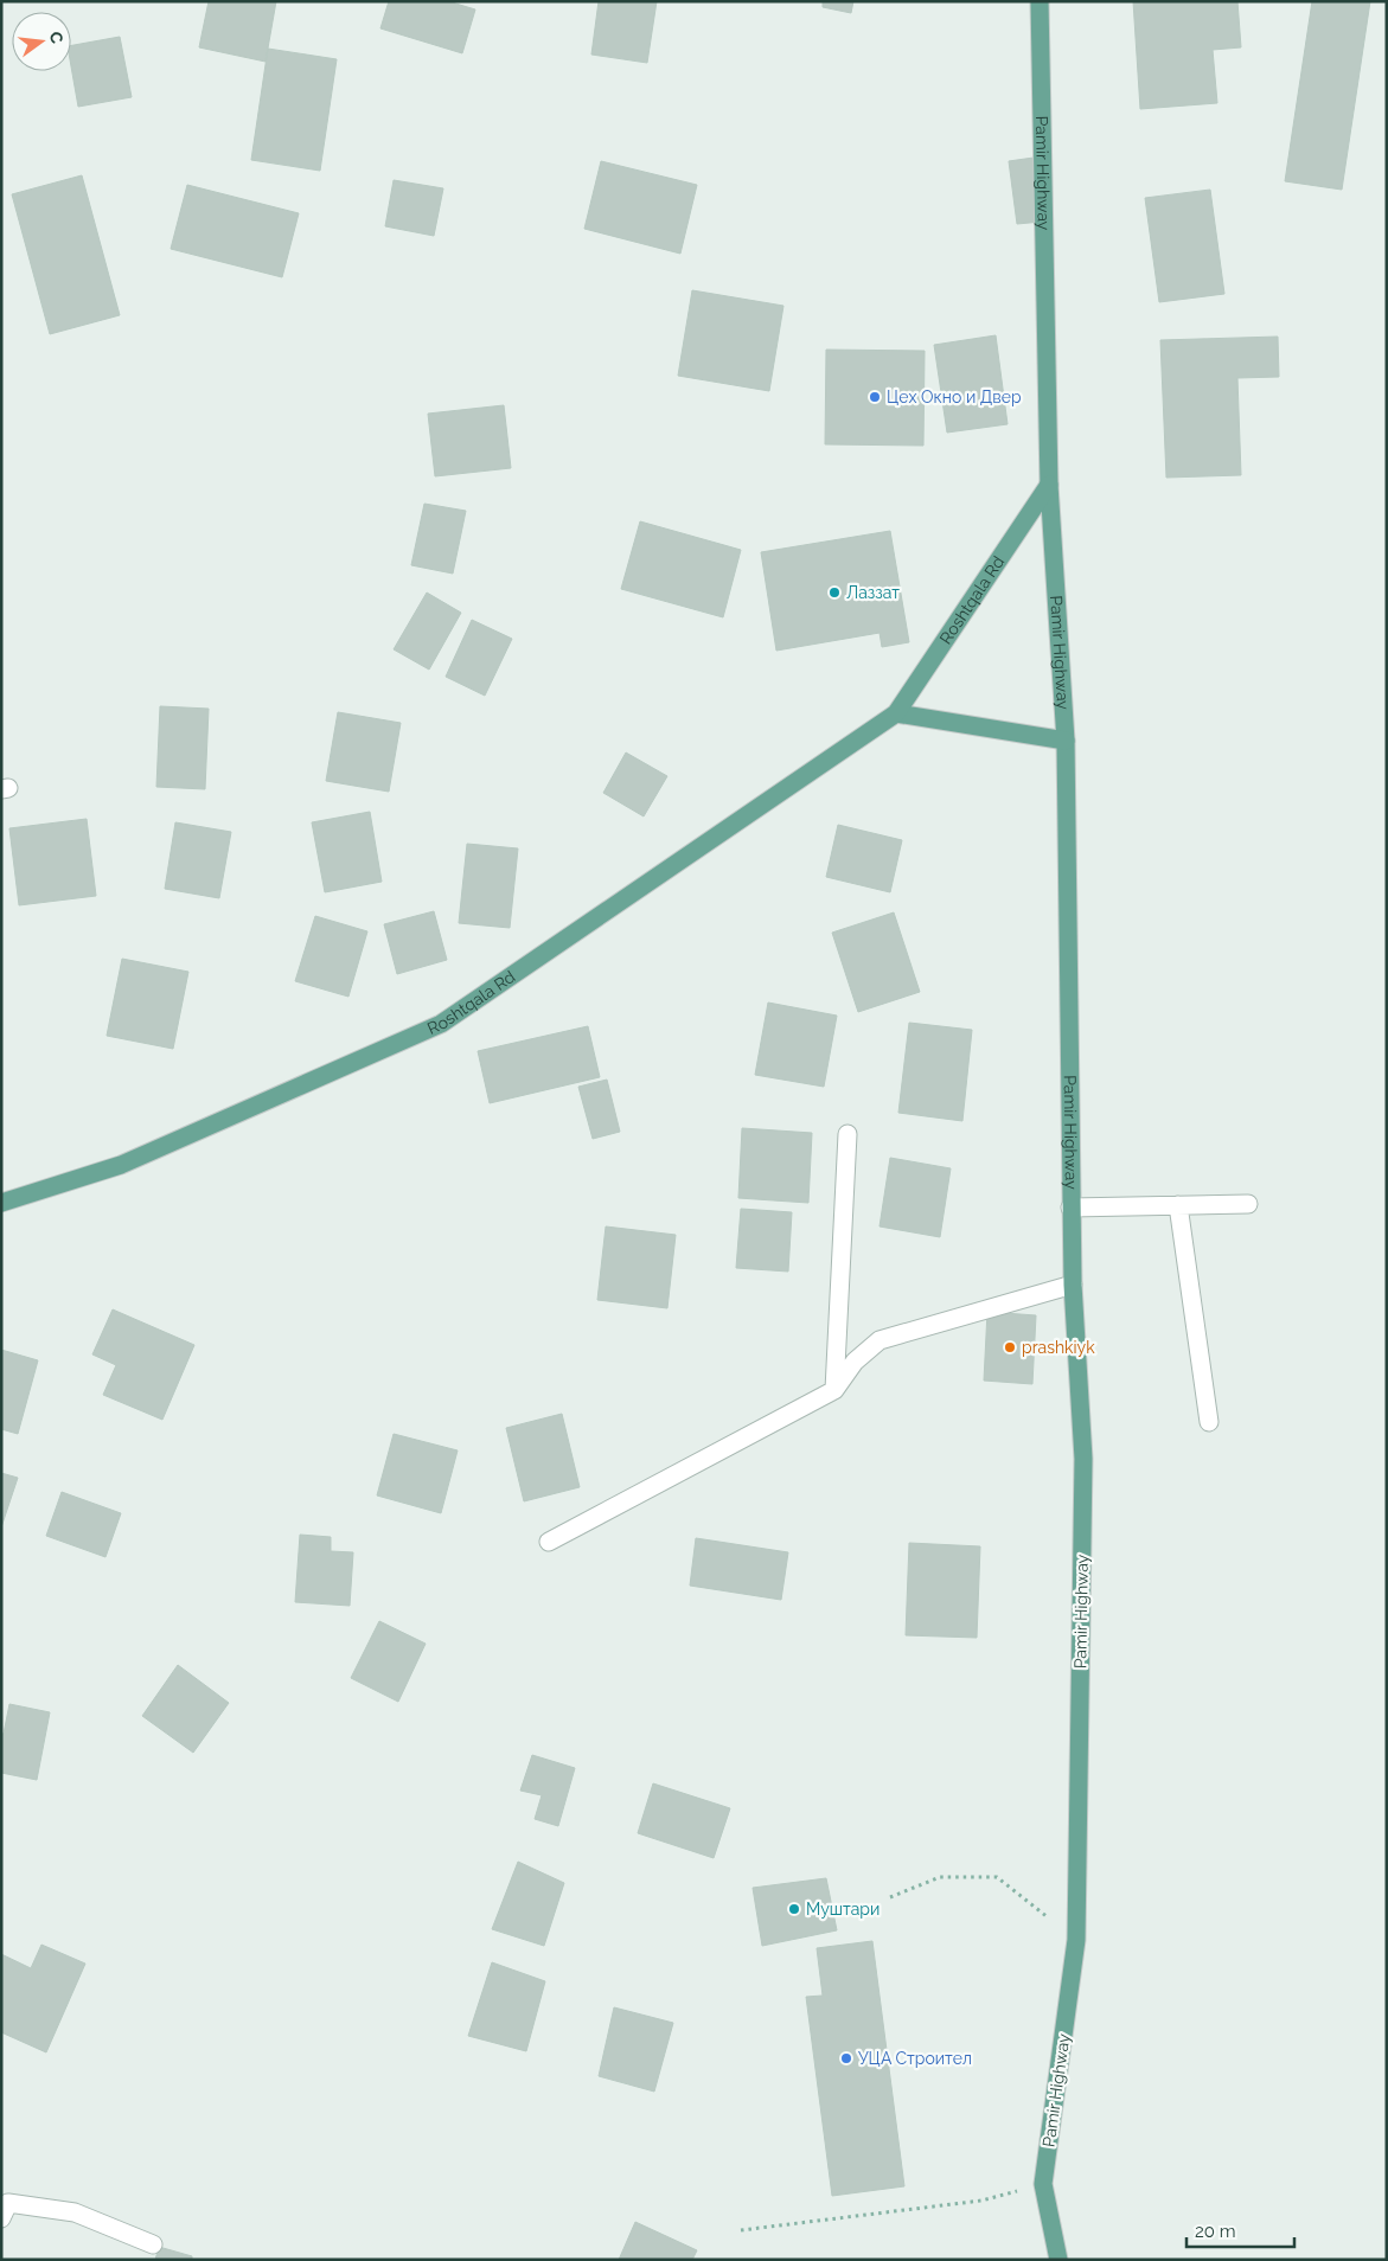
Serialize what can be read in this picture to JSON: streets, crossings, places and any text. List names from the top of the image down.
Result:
{
  "streets": {
    "main road": ["Pamir Highway", "Roshtqala Rd"]
  },
  "crossings": [
    ["Pamir Highway", "Roshtqala Rd"]
  ],
  "places": [
    "Цех Окно и Двер",
    "Лаззат",
    "prashkiyk",
    "Муштари",
    "УЦА Строител"
  ],
  "scale_bar": "20 m",
  "north": "right"
}
